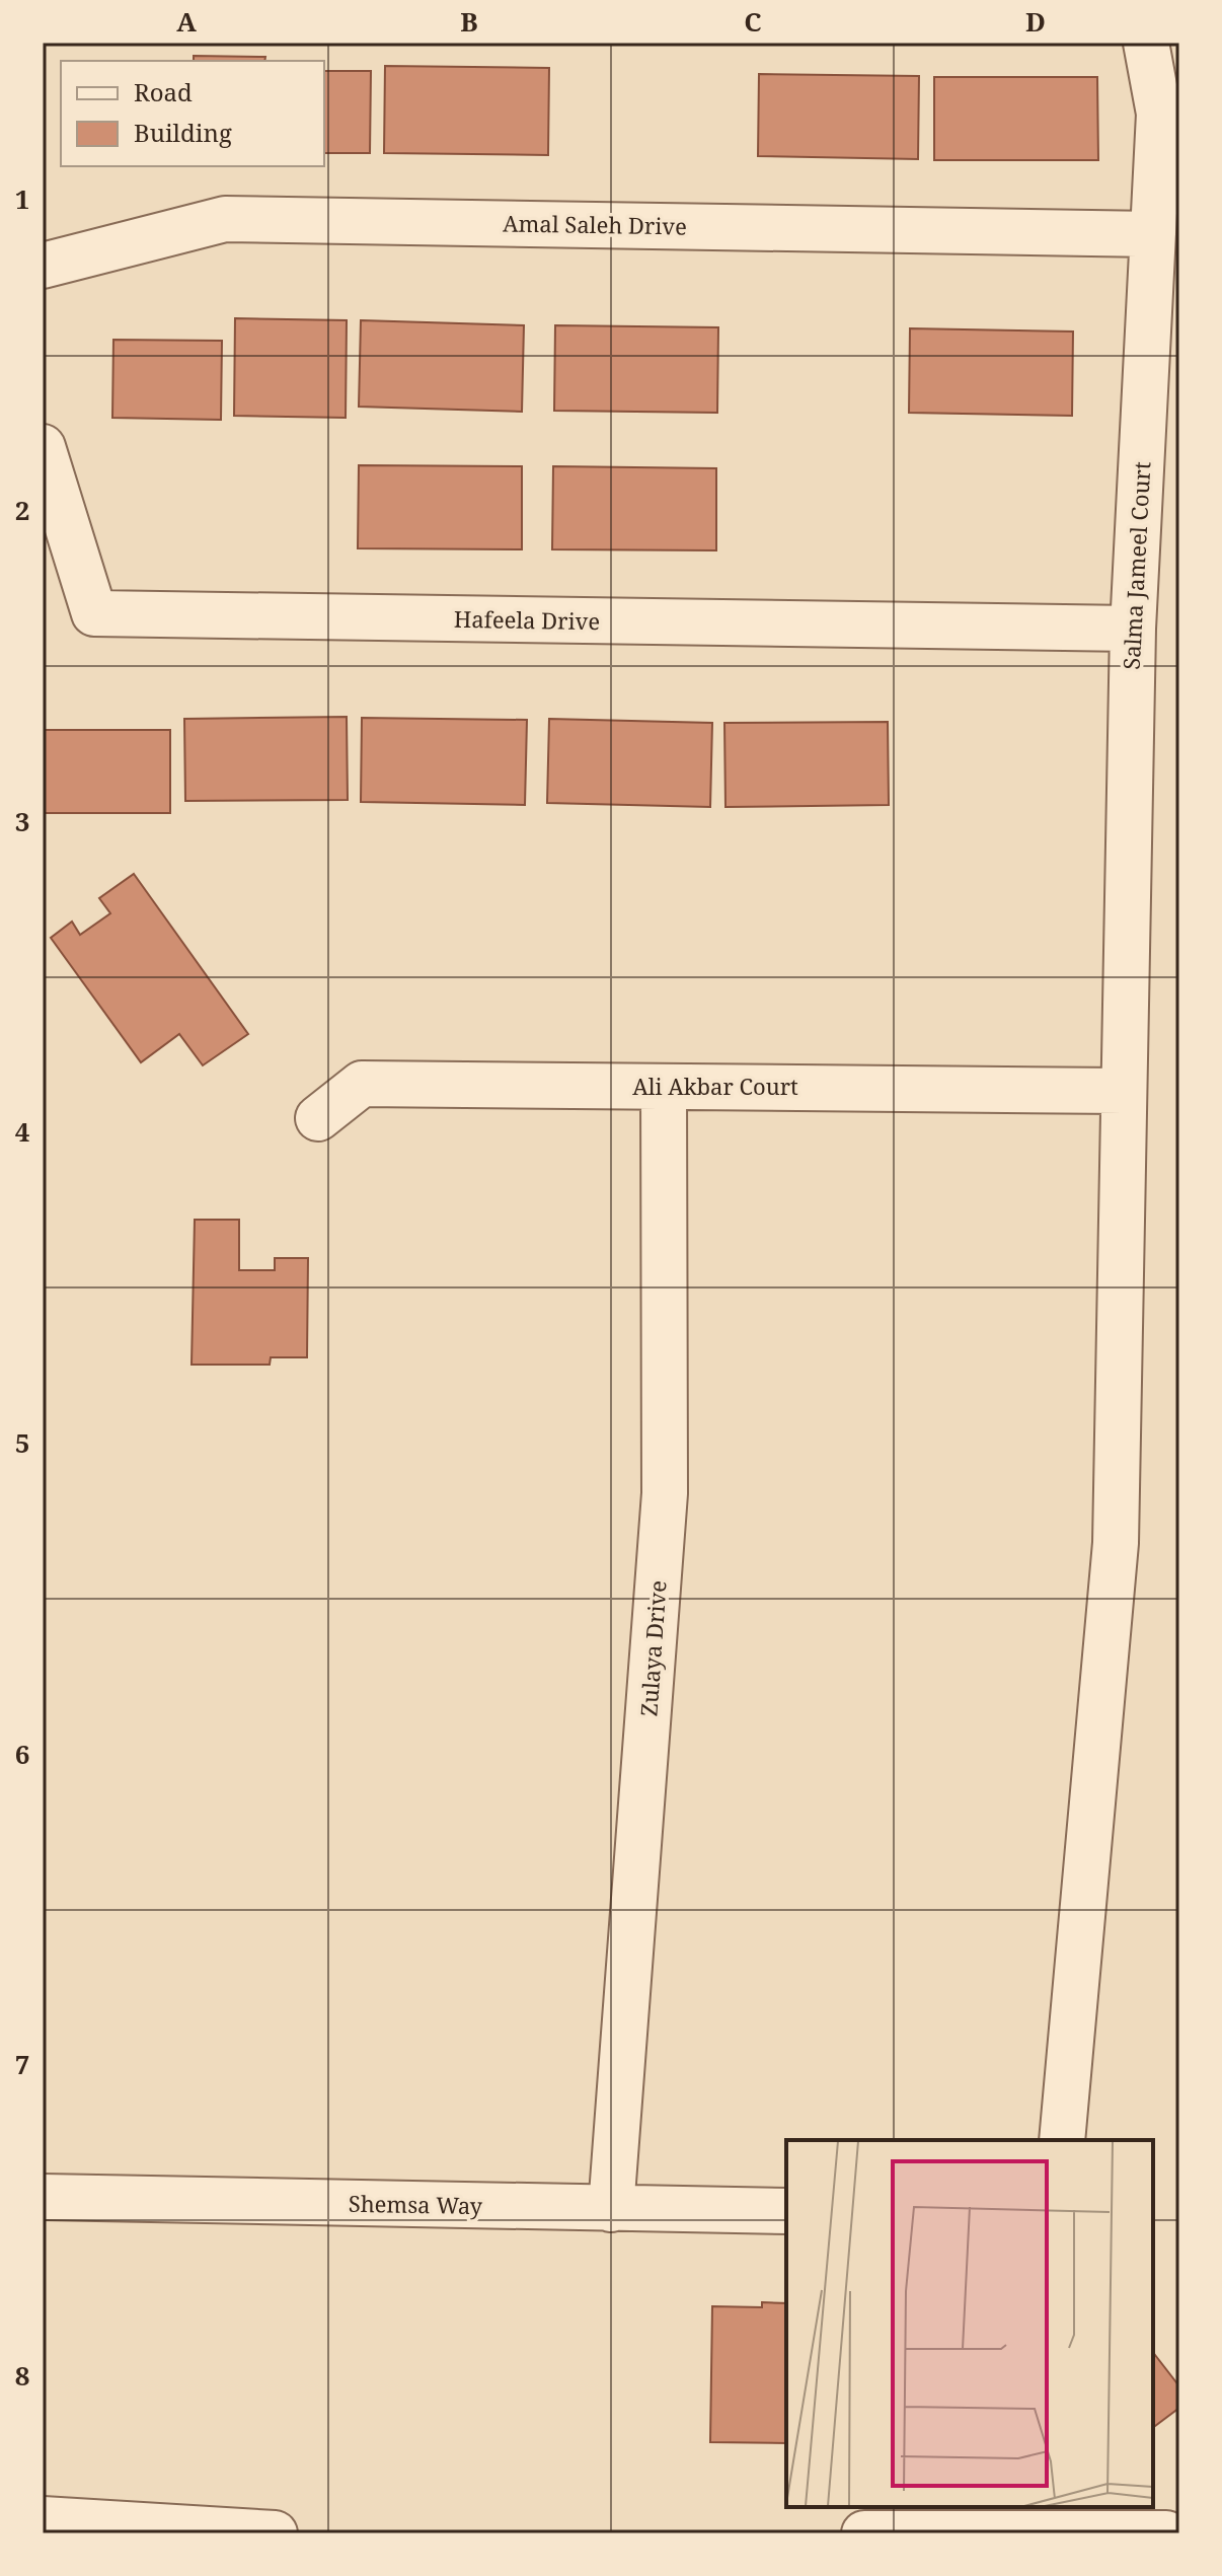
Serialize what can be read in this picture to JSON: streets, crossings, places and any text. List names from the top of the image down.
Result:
{
  "streets": {
    "street": [
      "Amal Saleh Drive",
      "Salma Jameel Court",
      "Hafeela Drive",
      "Ali Akbar Court",
      "Zulaya Drive",
      "Shemsa Way"
    ]
  },
  "crossings": [
    ["Amal Saleh Drive", "Salma Jameel Court"],
    ["Salma Jameel Court", "Hafeela Drive"],
    ["Salma Jameel Court", "Ali Akbar Court"],
    ["Ali Akbar Court", "Zulaya Drive"],
    ["Zulaya Drive", "Shemsa Way"]
  ],
  "legend": ["Road", "Building"],
  "grid": {
    "columns": [
      "A",
      "B",
      "C",
      "D"
    ],
    "rows": [
      "1",
      "2",
      "3",
      "4",
      "5",
      "6",
      "7",
      "8"
    ]
  }
}
